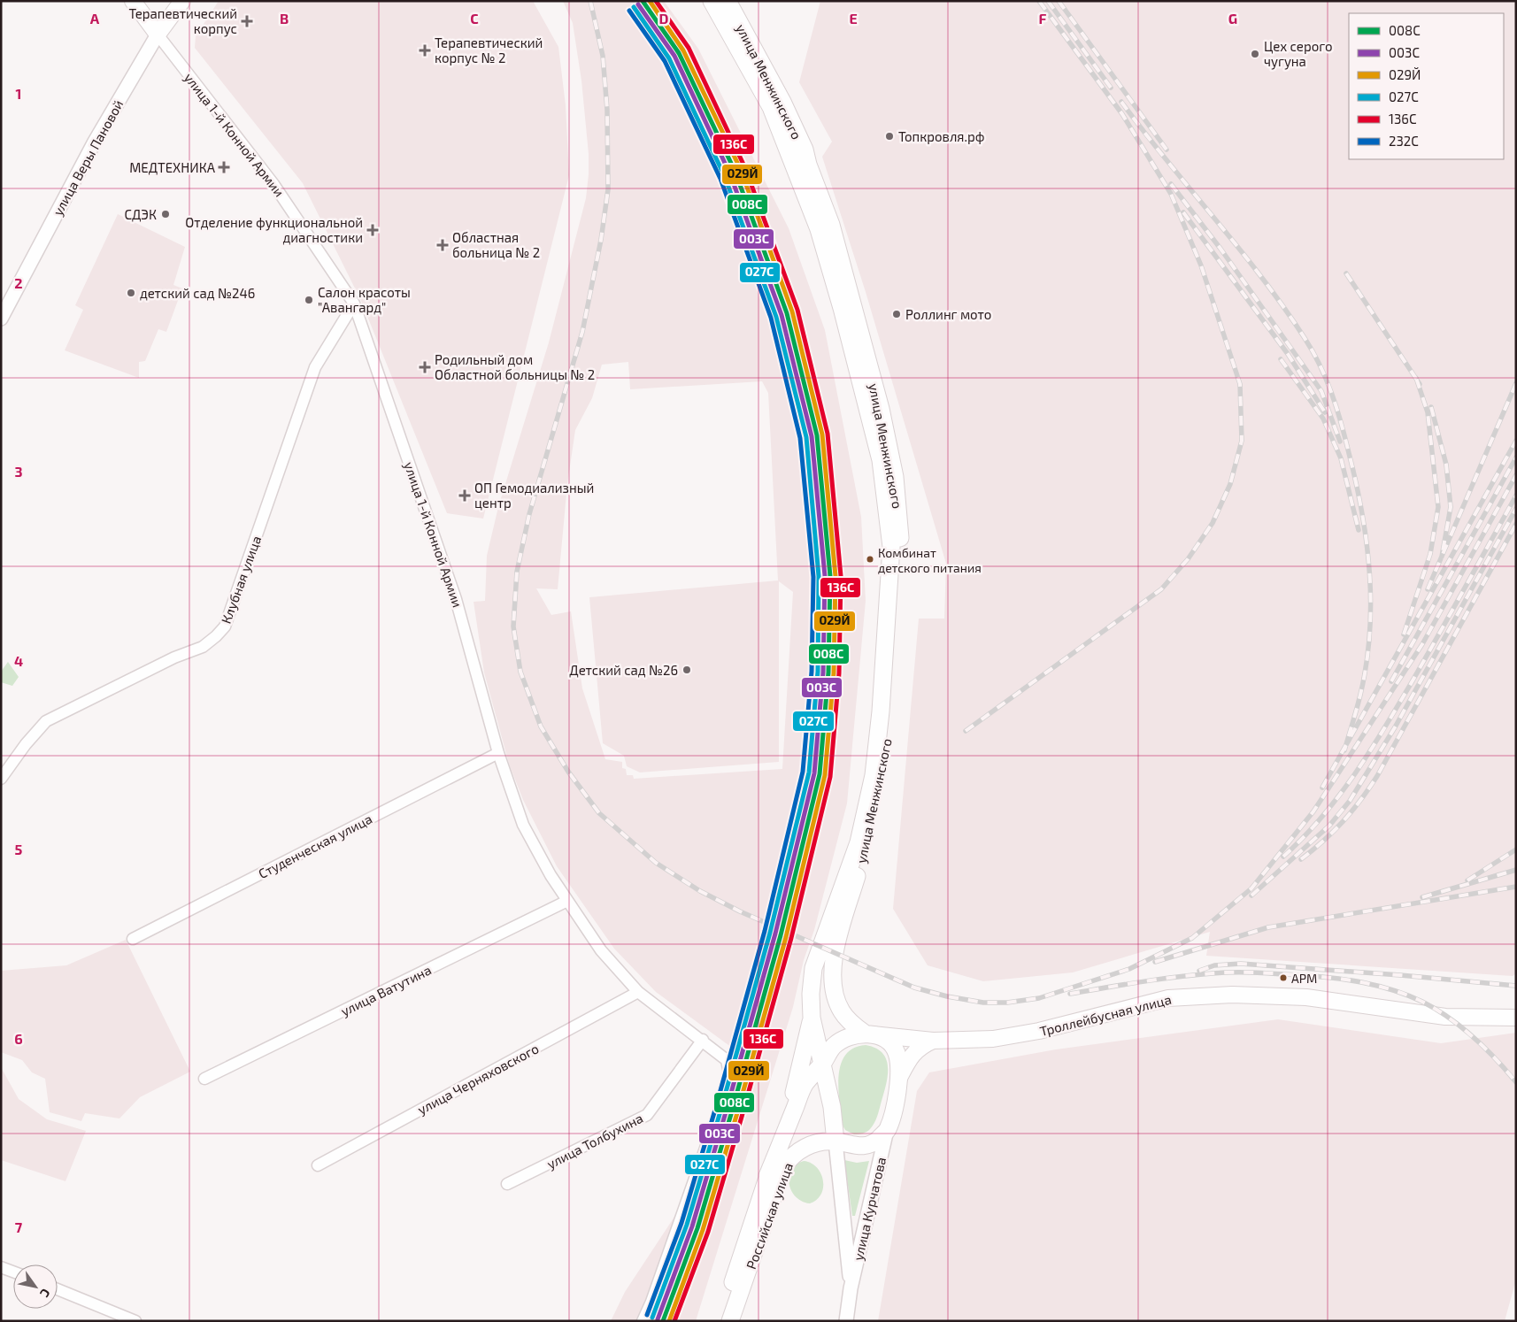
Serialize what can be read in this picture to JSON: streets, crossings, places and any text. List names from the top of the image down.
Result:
{
  "streets": {
    "main road": [
      "улица Менжинского",
      "улица 1-й Конной Армии",
      "улица Веры Пановой",
      "Троллейбусная улица",
      "Российская улица"
    ],
    "street": [
      "Клубная улица",
      "Студенческая улица",
      "улица Ватутина",
      "улица Черняховского",
      "улица Толбухина",
      "улица Курчатова"
    ]
  },
  "crossings": [
    ["улица 1-й Конной Армии", "улица Веры Пановой"],
    ["улица 1-й Конной Армии", "Клубная улица"],
    ["улица 1-й Конной Армии", "Студенческая улица"],
    ["улица 1-й Конной Армии", "улица Ватутина"],
    ["улица 1-й Конной Армии", "улица Черняховского"],
    ["улица 1-й Конной Армии", "улица Толбухина"],
    ["Троллейбусная улица", "улица Курчатова"],
    ["Троллейбусная улица", "Российская улица"],
    ["улица Курчатова", "Российская улица"]
  ],
  "places": {
    "health": [
      "Терапевтический корпус",
      "Терапевтический корпус № 2",
      "МЕДТЕХНИКА",
      "Отделение функциональной диагностики",
      "Областная больница № 2",
      "Родильный дом Областной больницы № 2",
      "ОП Гемодиализный центр"
    ],
    "other": [
      "Цех серого чугуна",
      "Топкровля.рф",
      "СДЭК",
      "детский сад №246",
      "Салон красоты \"Авангард\"",
      "Роллинг мото",
      "Комбинат детского питания",
      "Детский сад №26",
      "АРМ"
    ]
  },
  "lines": [
    "transit line 008С",
    "transit line 029Й",
    "transit line 136С",
    "transit line 003С",
    "transit line 027С",
    "transit line 232C"
  ],
  "legend": [
    "008С",
    "003С",
    "029Й",
    "027С",
    "136С",
    "232C"
  ],
  "north": "bottom right",
  "grid": {
    "columns": [
      "A",
      "B",
      "C",
      "D",
      "E",
      "F",
      "G"
    ],
    "rows": [
      "1",
      "2",
      "3",
      "4",
      "5",
      "6",
      "7"
    ]
  }
}
